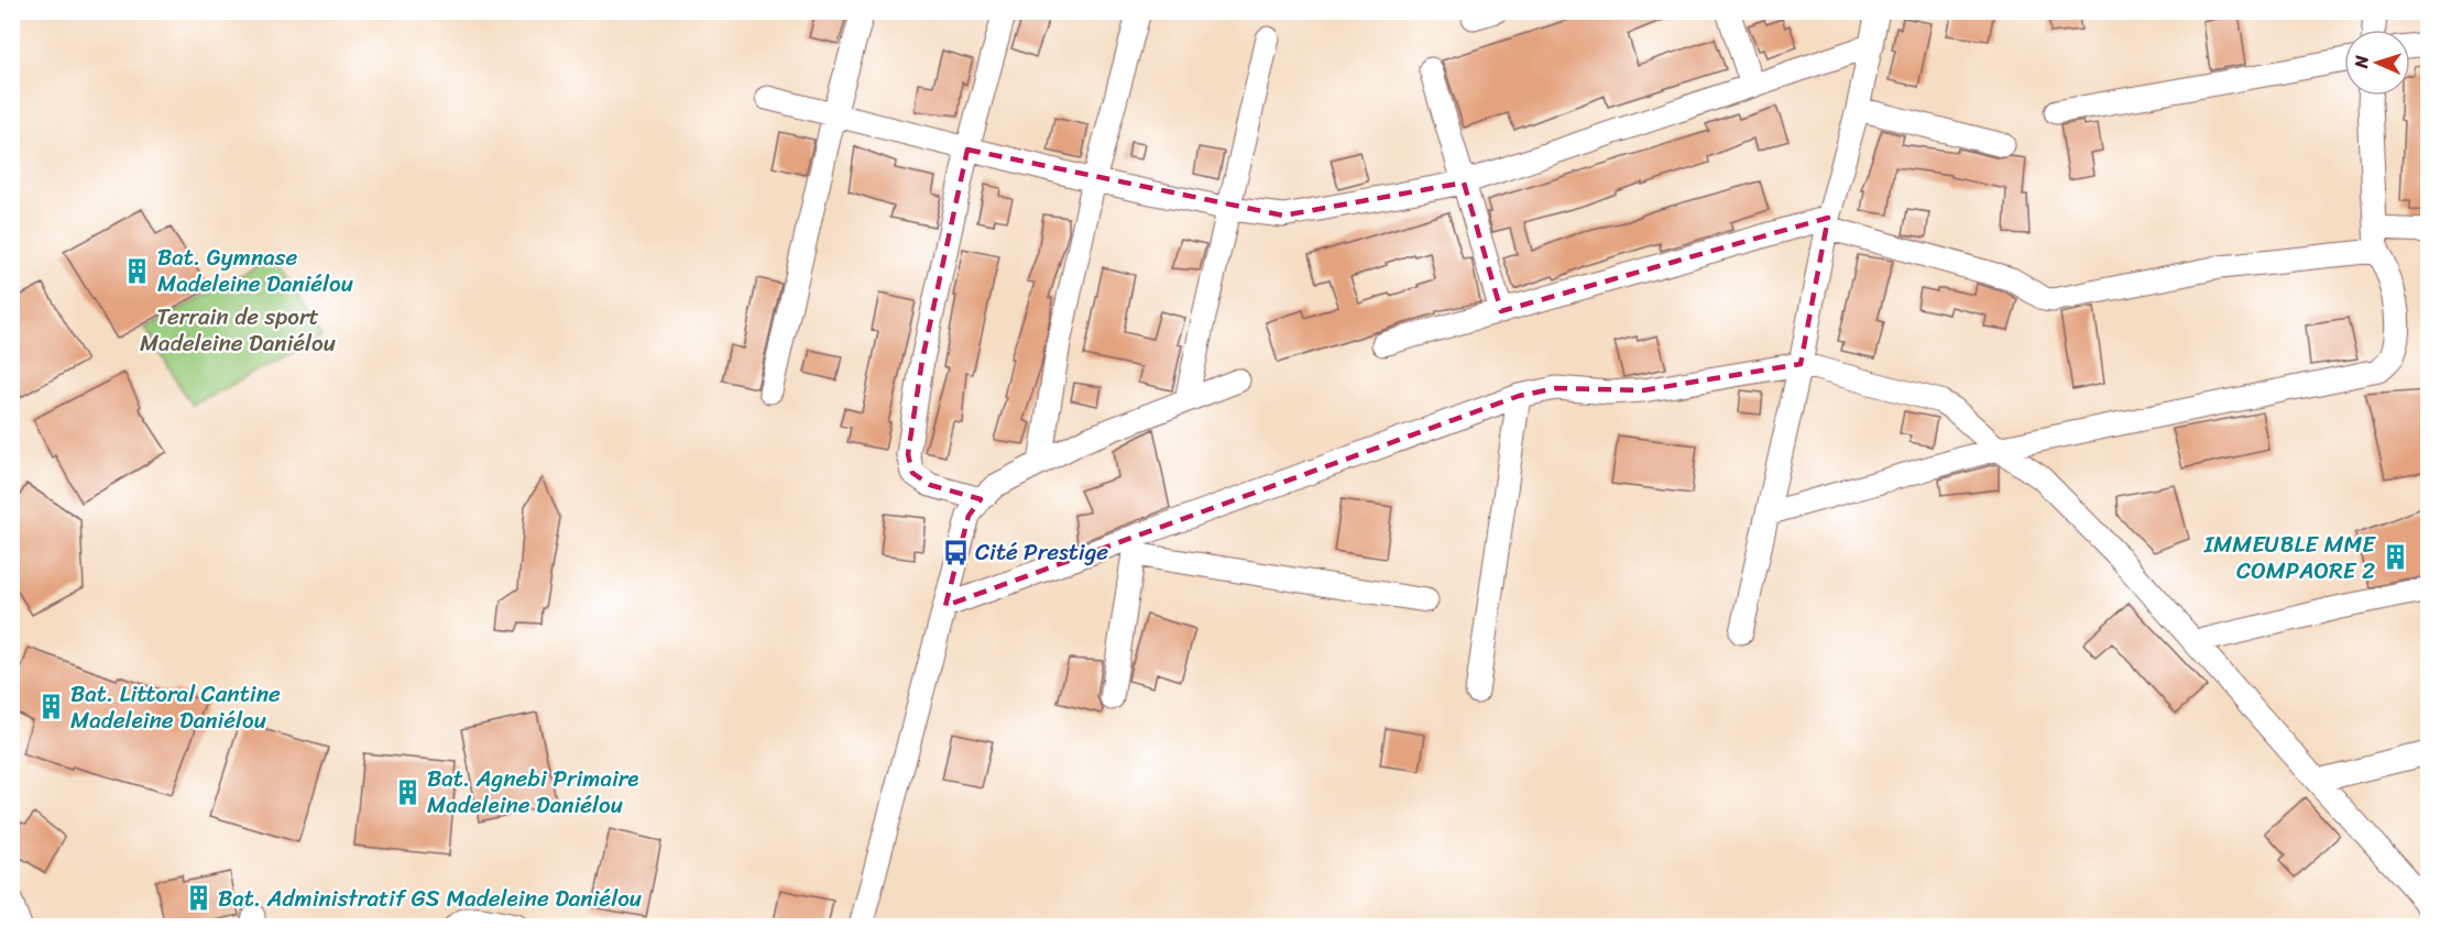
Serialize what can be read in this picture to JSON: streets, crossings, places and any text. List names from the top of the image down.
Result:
{
  "parks": ["Terrain de sport Madeleine Daniélou"],
  "places": {
    "building": [
      "Bat. Gymnase Madeleine Daniélou",
      "IMMEUBLE MME COMPAORE 2",
      "Bat. Littoral Cantine Madeleine Daniélou",
      "Bat. Agnebi Primaire Madeleine Daniélou",
      "Bat. Administratif GS Madeleine Daniélou"
    ],
    "bus stop": ["Cité Prestige"]
  },
  "north": "left"
}
